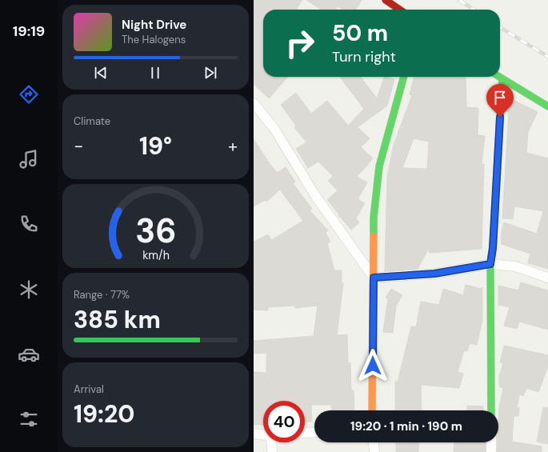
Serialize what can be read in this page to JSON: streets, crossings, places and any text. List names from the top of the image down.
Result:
{
  "page": {
    "tabs": "19:19",
    "turn": ["50 m", "Turn right"],
    "song": ["Night Drive", "The Halogens"],
    "tile": [
      "Climate",
      ["Range · 77%", "385 km"],
      ["Arrival", "19:20"]
    ],
    "heat": ["−", "19°", "+"],
    "limit": "40",
    "trip": "19:20 · 1 min · 190 m",
    "gauge": ["36", "km/h"]
  }
}
